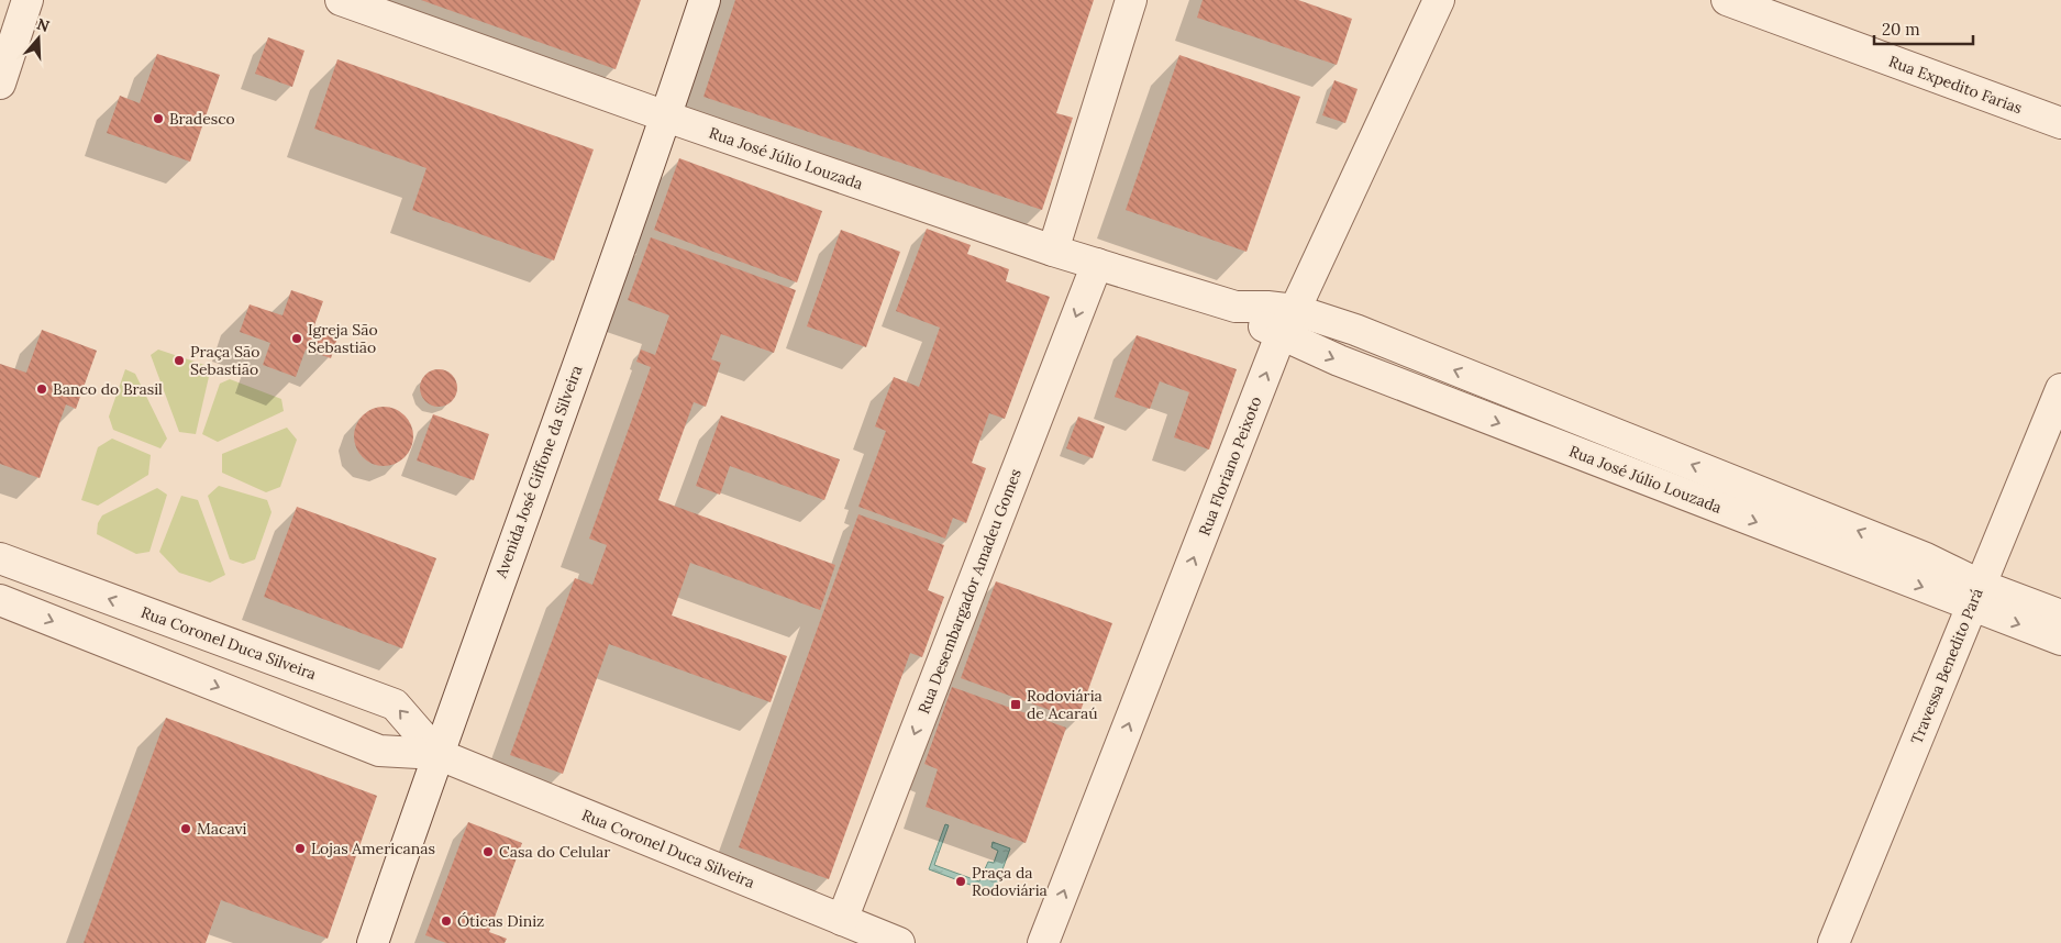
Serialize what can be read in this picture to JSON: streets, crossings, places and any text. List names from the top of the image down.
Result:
{
  "streets": {
    "street": [
      "Rua Expedito Farias",
      "Rua José Júlio Louzada",
      "Rua Floriano Peixoto",
      "Avenida José Giffone da Silveira",
      "Rua Desembargador Amadeu Gomes",
      "Rua Coronel Duca Silveira",
      "Travessa Benedito Pará"
    ]
  },
  "crossings": [
    ["Rua José Júlio Louzada", "Rua Floriano Peixoto"],
    ["Rua José Júlio Louzada", "Avenida José Giffone da Silveira"],
    ["Rua José Júlio Louzada", "Rua Desembargador Amadeu Gomes"],
    ["Rua José Júlio Louzada", "Travessa Benedito Pará"],
    ["Avenida José Giffone da Silveira", "Rua Coronel Duca Silveira"],
    ["Rua Desembargador Amadeu Gomes", "Rua Coronel Duca Silveira"]
  ],
  "one_way": ["Rua Floriano Peixoto", "Rua Desembargador Amadeu Gomes"],
  "places": {
    "other": [
      "Bradesco",
      "Igreja São Sebastião",
      "Praça São Sebastião",
      "Banco do Brasil",
      "Macavi",
      "Lojas Americanas",
      "Casa do Celular",
      "Praça da Rodoviária",
      "Óticas Diniz"
    ],
    "transit": ["Rodoviária de Acaraú"]
  },
  "scale_bar": "20 m",
  "north": "top"
}
